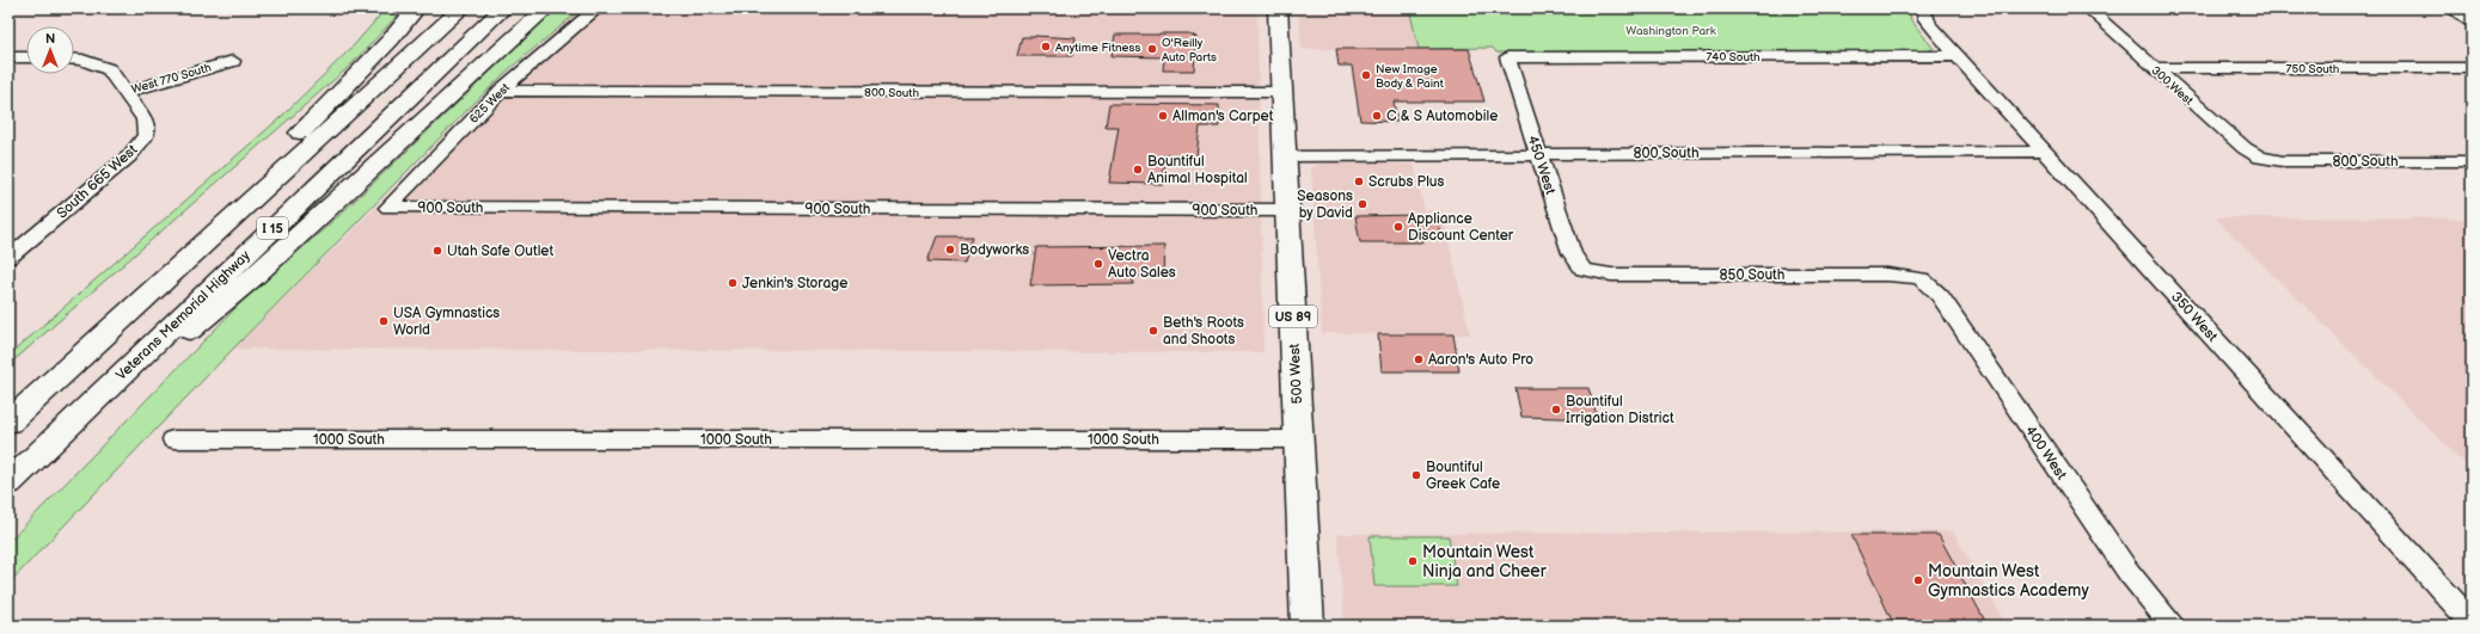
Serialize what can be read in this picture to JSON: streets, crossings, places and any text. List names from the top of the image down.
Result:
{
  "streets": {
    "main road": [
      "I 15",
      "Veterans Memorial Highway",
      "US 89",
      "500 West"
    ],
    "street": [
      "740 South",
      "750 South",
      "West 770 South",
      "300 West",
      "800 South",
      "625 West",
      "450 West",
      "South 665 West",
      "900 South",
      "850 South",
      "350 West",
      "1000 South",
      "400 West"
    ]
  },
  "crossings": [
    ["740 South", "450 West"],
    ["740 South", "350 West"],
    ["750 South", "300 West"],
    ["West 770 South", "South 665 West"],
    ["300 West", "800 South"],
    ["800 South", "625 West"],
    ["800 South", "450 West"],
    ["800 South", "350 West"],
    ["800 South", "500 West"],
    ["625 West", "900 South"],
    ["450 West", "850 South"],
    ["900 South", "500 West"],
    ["850 South", "400 West"],
    ["500 West", "1000 South"]
  ],
  "parks": ["Washington Park"],
  "places": [
    "Anytime Fitness",
    "O'Reilly Auto Parts",
    "New Image Body & Paint",
    "Allman's Carpet",
    "C & S Automobile",
    "Bountiful Animal Hospital",
    "Scrubs Plus",
    "Seasons by David",
    "Appliance Discount Center",
    "Bodyworks",
    "Utah Safe Outlet",
    "Vectra Auto Sales",
    "Jenkin's Storage",
    "USA Gymnastics World",
    "Beth's Roots and Shoots",
    "Aaron's Auto Pro",
    "Bountiful Irrigation District",
    "Bountiful Greek Cafe",
    "Mountain West Ninja and Cheer",
    "Mountain West Gymnastics Academy"
  ],
  "north": "top"
}
